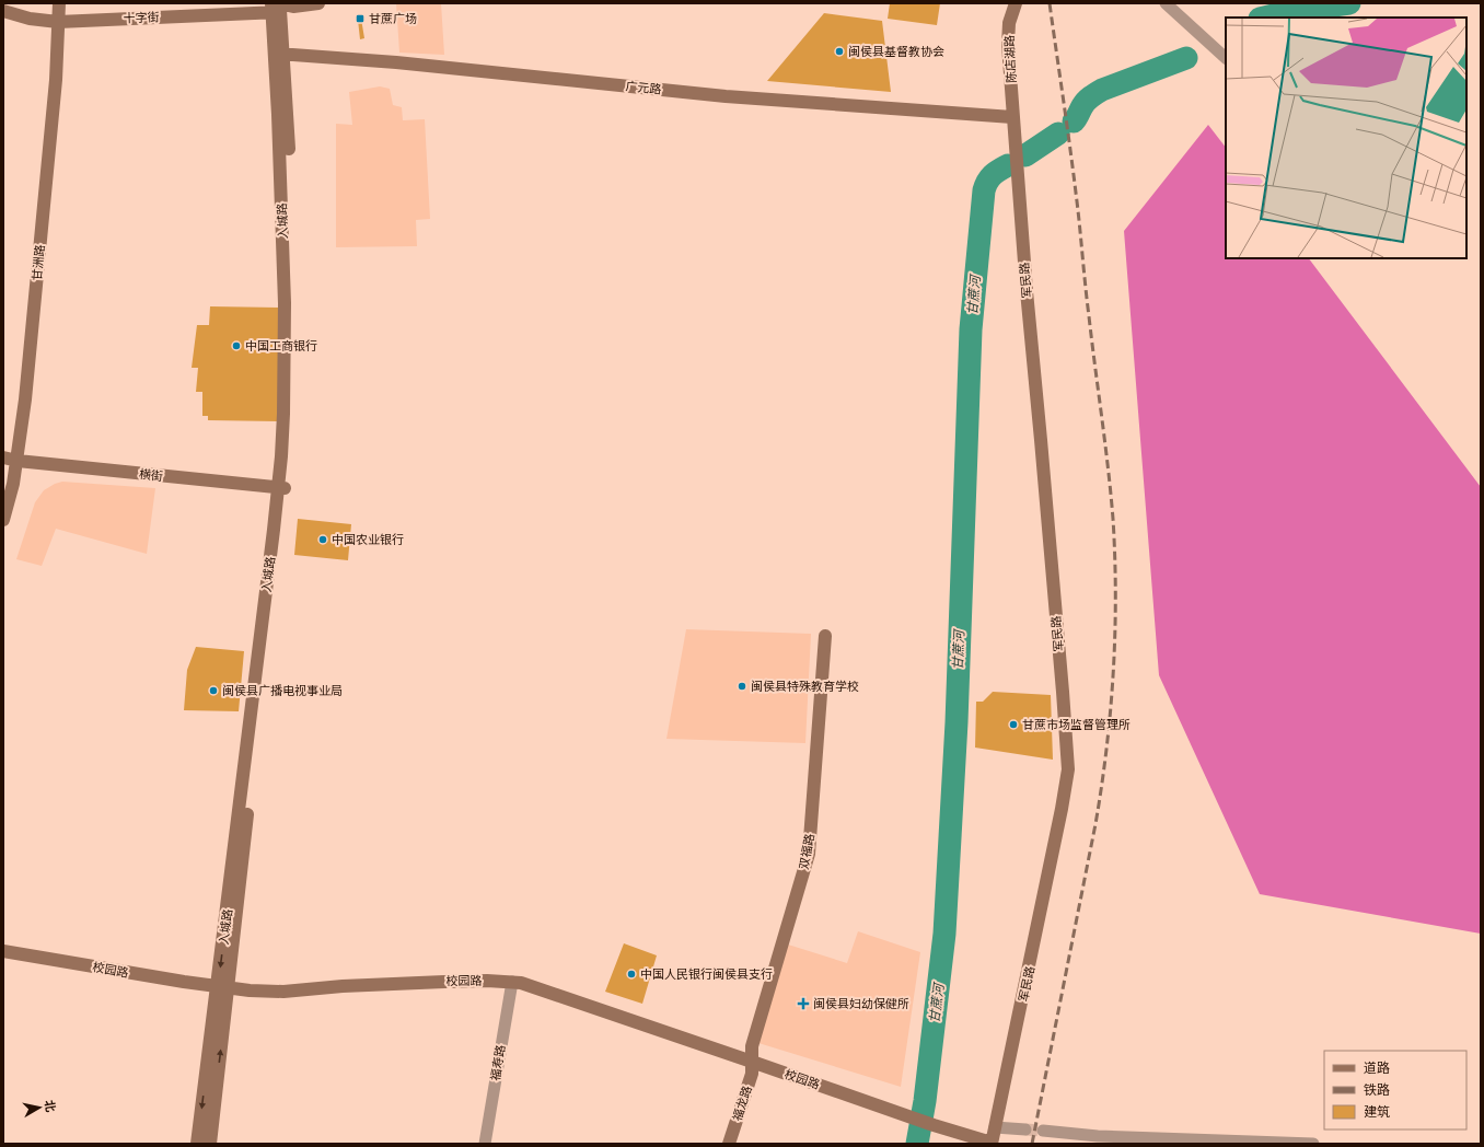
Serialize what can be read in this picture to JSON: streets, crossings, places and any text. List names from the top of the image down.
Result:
{
  "streets": {
    "street": [
      "十字街",
      "陈店湖路",
      "广元路",
      "入城路",
      "甘洲路",
      "军民路",
      "横街",
      "双福路",
      "校园路",
      "福寿路",
      "福龙路"
    ]
  },
  "crossings": [
    ["十字街", "入城路"],
    ["十字街", "甘洲路"],
    ["陈店湖路", "广元路"],
    ["陈店湖路", "军民路"],
    ["广元路", "入城路"],
    ["广元路", "军民路"],
    ["入城路", "横街"],
    ["入城路", "校园路"],
    ["甘洲路", "横街"],
    ["军民路", "校园路"],
    ["双福路", "校园路"],
    ["双福路", "福龙路"],
    ["校园路", "福寿路"],
    ["校园路", "福龙路"]
  ],
  "water": ["甘蔗河"],
  "places": {
    "transit": ["甘蔗广场"],
    "other": [
      "闽侯县基督教协会",
      "中国工商银行",
      "中国农业银行",
      "闽侯县特殊教育学校",
      "闽侯县广播电视事业局",
      "甘蔗市场监督管理所",
      "中国人民银行闽侯县支行"
    ],
    "health": ["闽侯县妇幼保健所"]
  },
  "legend": ["道路", "铁路", "建筑"],
  "north": "right"
}
